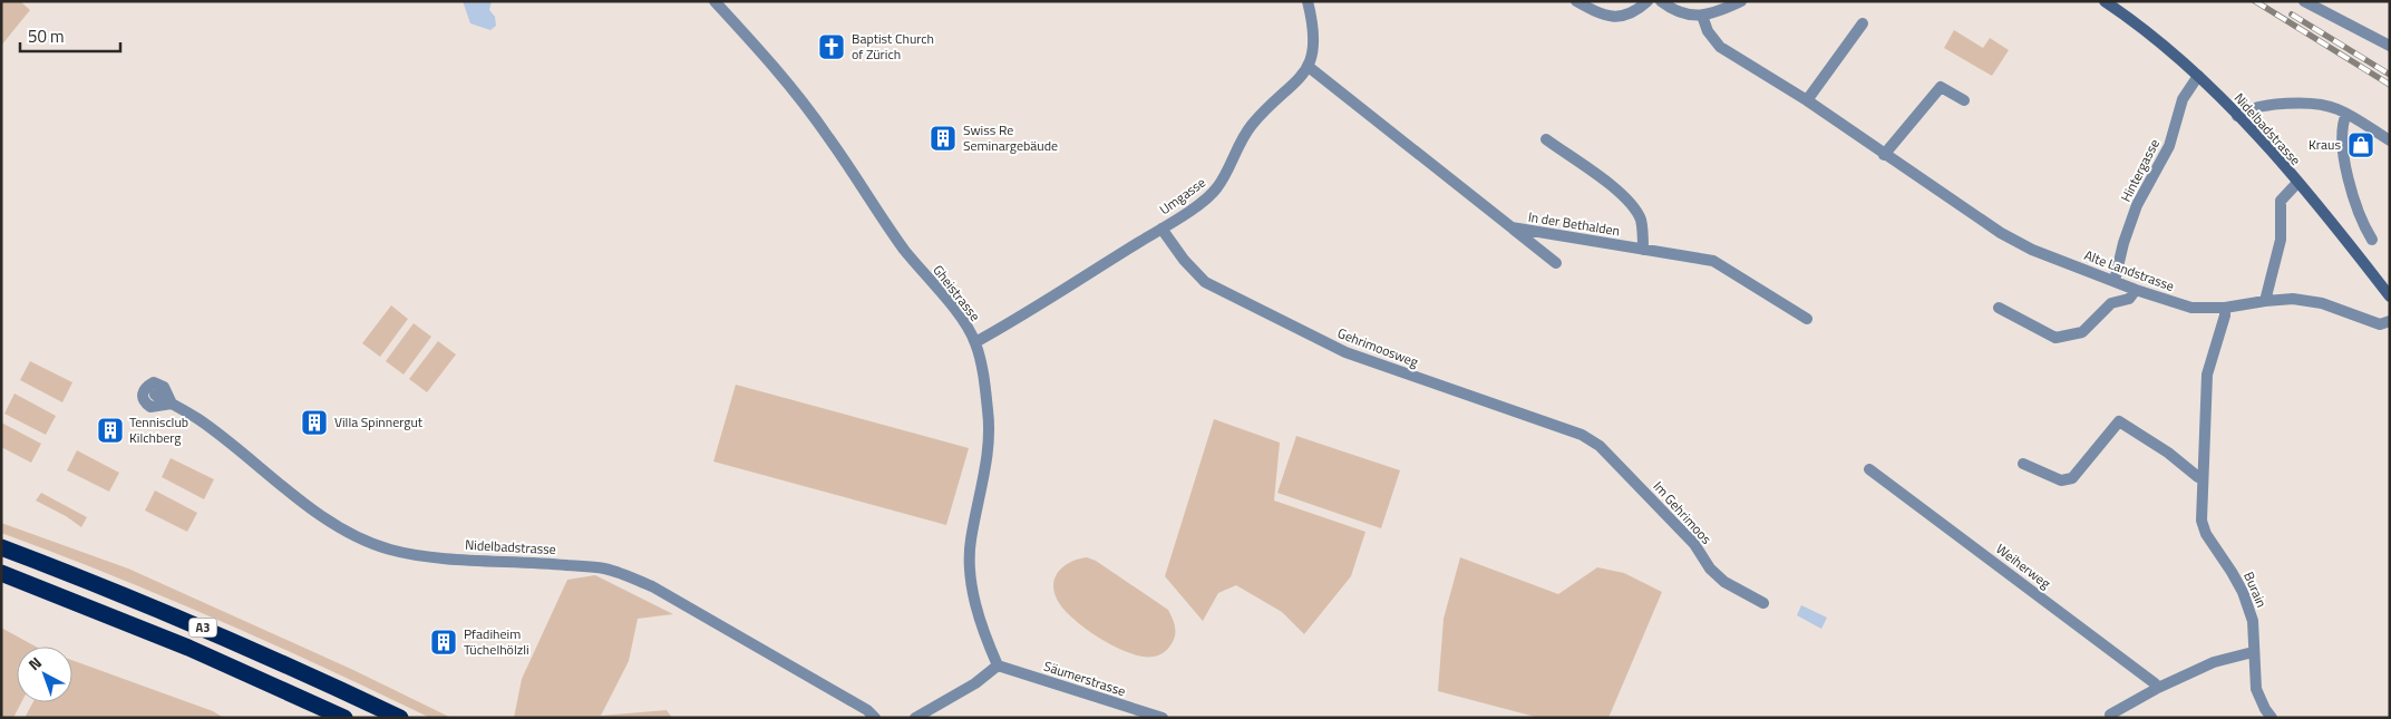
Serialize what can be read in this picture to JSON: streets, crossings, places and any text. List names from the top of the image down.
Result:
{
  "streets": {
    "highway": ["A3"],
    "main road": ["Nidelbadstrasse"],
    "street": [
      "Hintergasse",
      "Umgasse",
      "In der Bethalden",
      "Alte Landstrasse",
      "Gheistrasse",
      "Gehrimoosweg",
      "Im Gehrimoos",
      "Weiherweg",
      "Burain",
      "Säumerstrasse"
    ]
  },
  "crossings": [
    ["Nidelbadstrasse", "Hintergasse"],
    ["Hintergasse", "Alte Landstrasse"],
    ["Umgasse", "In der Bethalden"],
    ["Umgasse", "Gheistrasse"],
    ["Umgasse", "Gehrimoosweg"],
    ["Alte Landstrasse", "Burain"],
    ["Gheistrasse", "Säumerstrasse"],
    ["Gehrimoosweg", "Im Gehrimoos"]
  ],
  "places": {
    "church": ["Baptist Church of Zürich"],
    "building": [
      "Swiss Re Seminargebäude",
      "Villa Spinnergut",
      "Tennisclub Kilchberg",
      "Pfadiheim Tüchelhölzli"
    ],
    "shop": ["Kraus"]
  },
  "scale_bar": "50 m",
  "north": "top left"
}
